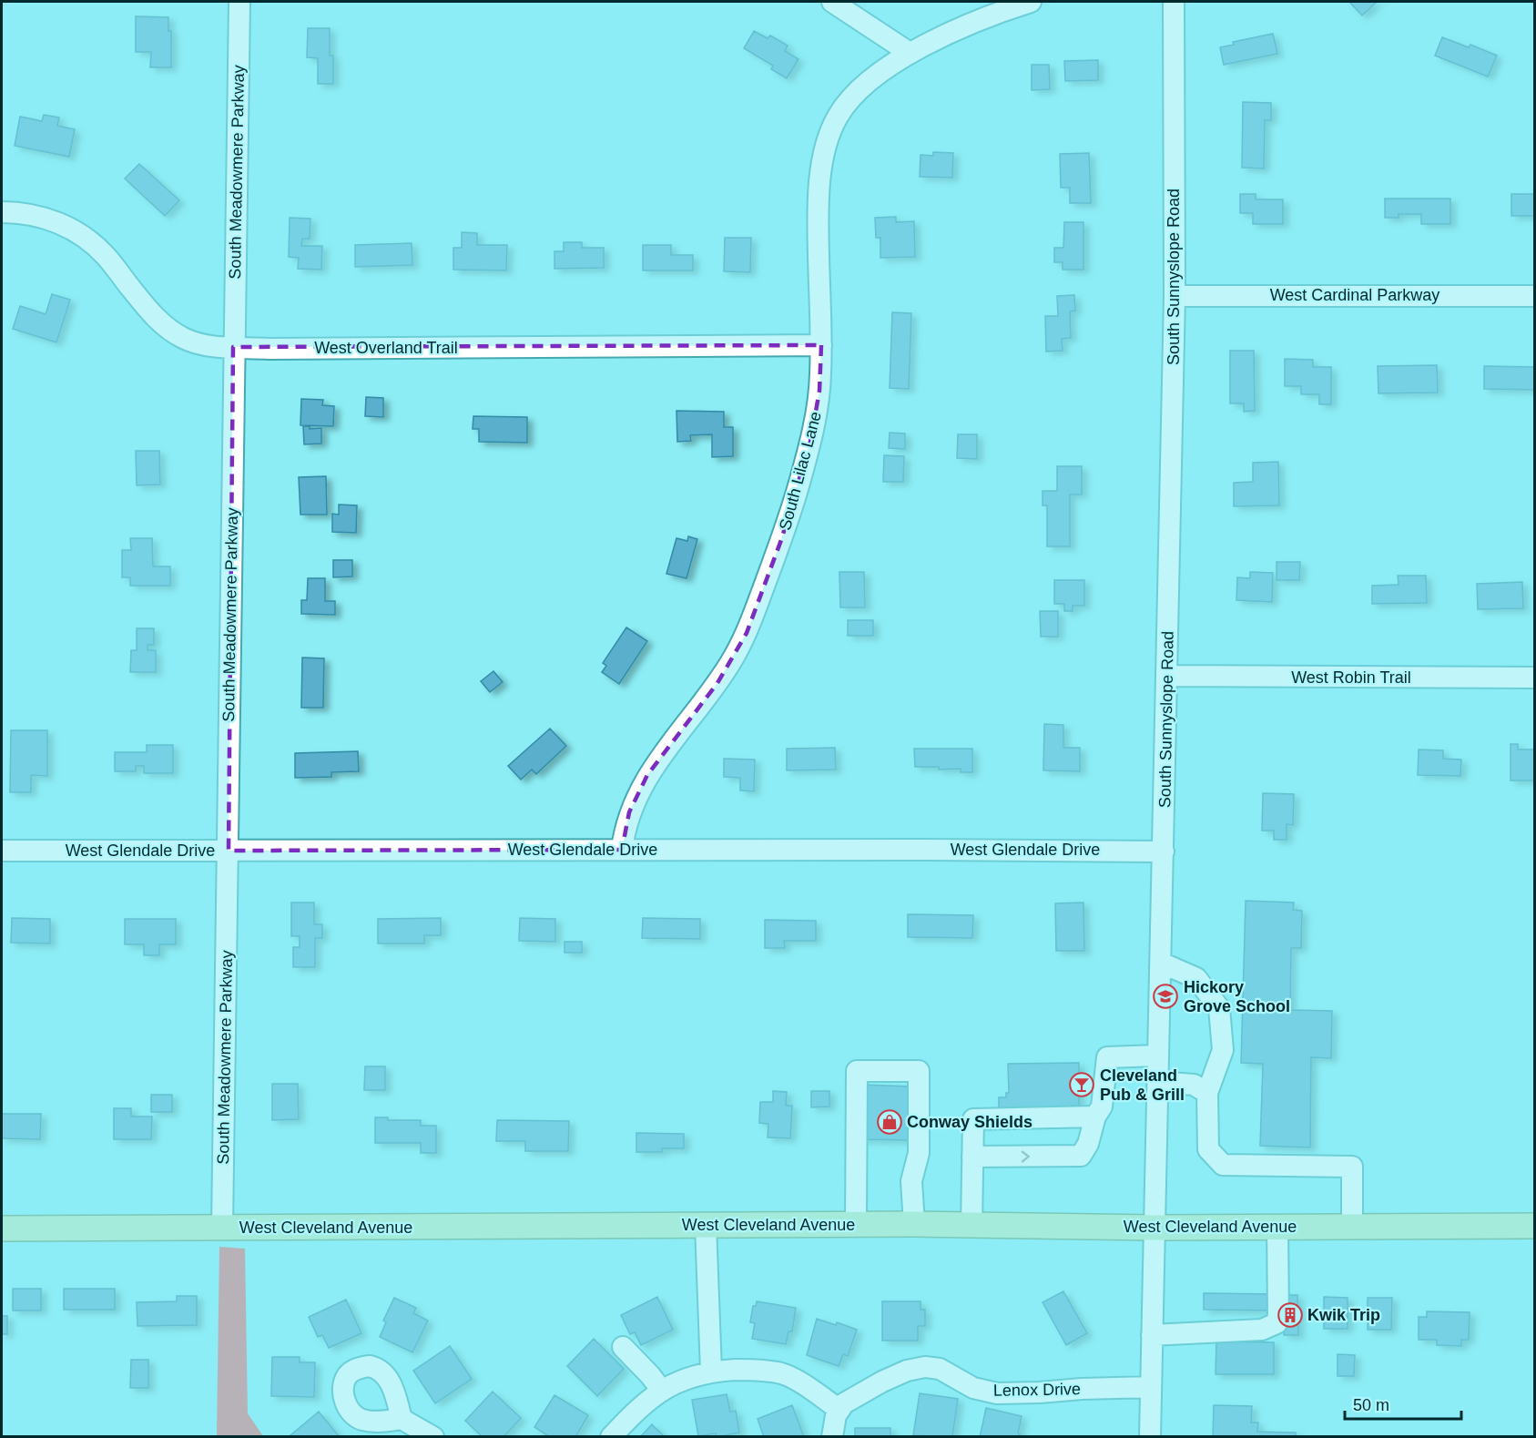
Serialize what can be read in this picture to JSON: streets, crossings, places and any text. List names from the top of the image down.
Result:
{
  "streets": {
    "main road": ["West Cleveland Avenue"],
    "street": [
      "South Meadowmere Parkway",
      "South Sunnyslope Road",
      "West Cardinal Parkway",
      "West Overland Trail",
      "South Lilac Lane",
      "West Robin Trail",
      "West Glendale Drive",
      "Lenox Drive"
    ]
  },
  "crossings": [
    ["South Meadowmere Parkway", "West Overland Trail"],
    ["South Meadowmere Parkway", "West Glendale Drive"],
    ["South Meadowmere Parkway", "West Cleveland Avenue"],
    ["South Sunnyslope Road", "West Cardinal Parkway"],
    ["South Sunnyslope Road", "West Robin Trail"],
    ["South Sunnyslope Road", "West Glendale Drive"],
    ["South Sunnyslope Road", "West Cleveland Avenue"],
    ["South Sunnyslope Road", "Lenox Drive"],
    ["West Overland Trail", "South Lilac Lane"],
    ["South Lilac Lane", "West Glendale Drive"]
  ],
  "places": {
    "school or university": ["Hickory Grove School"],
    "bar": ["Cleveland Pub & Grill"],
    "shop": ["Conway Shields"],
    "building": ["Kwik Trip"]
  },
  "scale_bar": "50 m"
}
